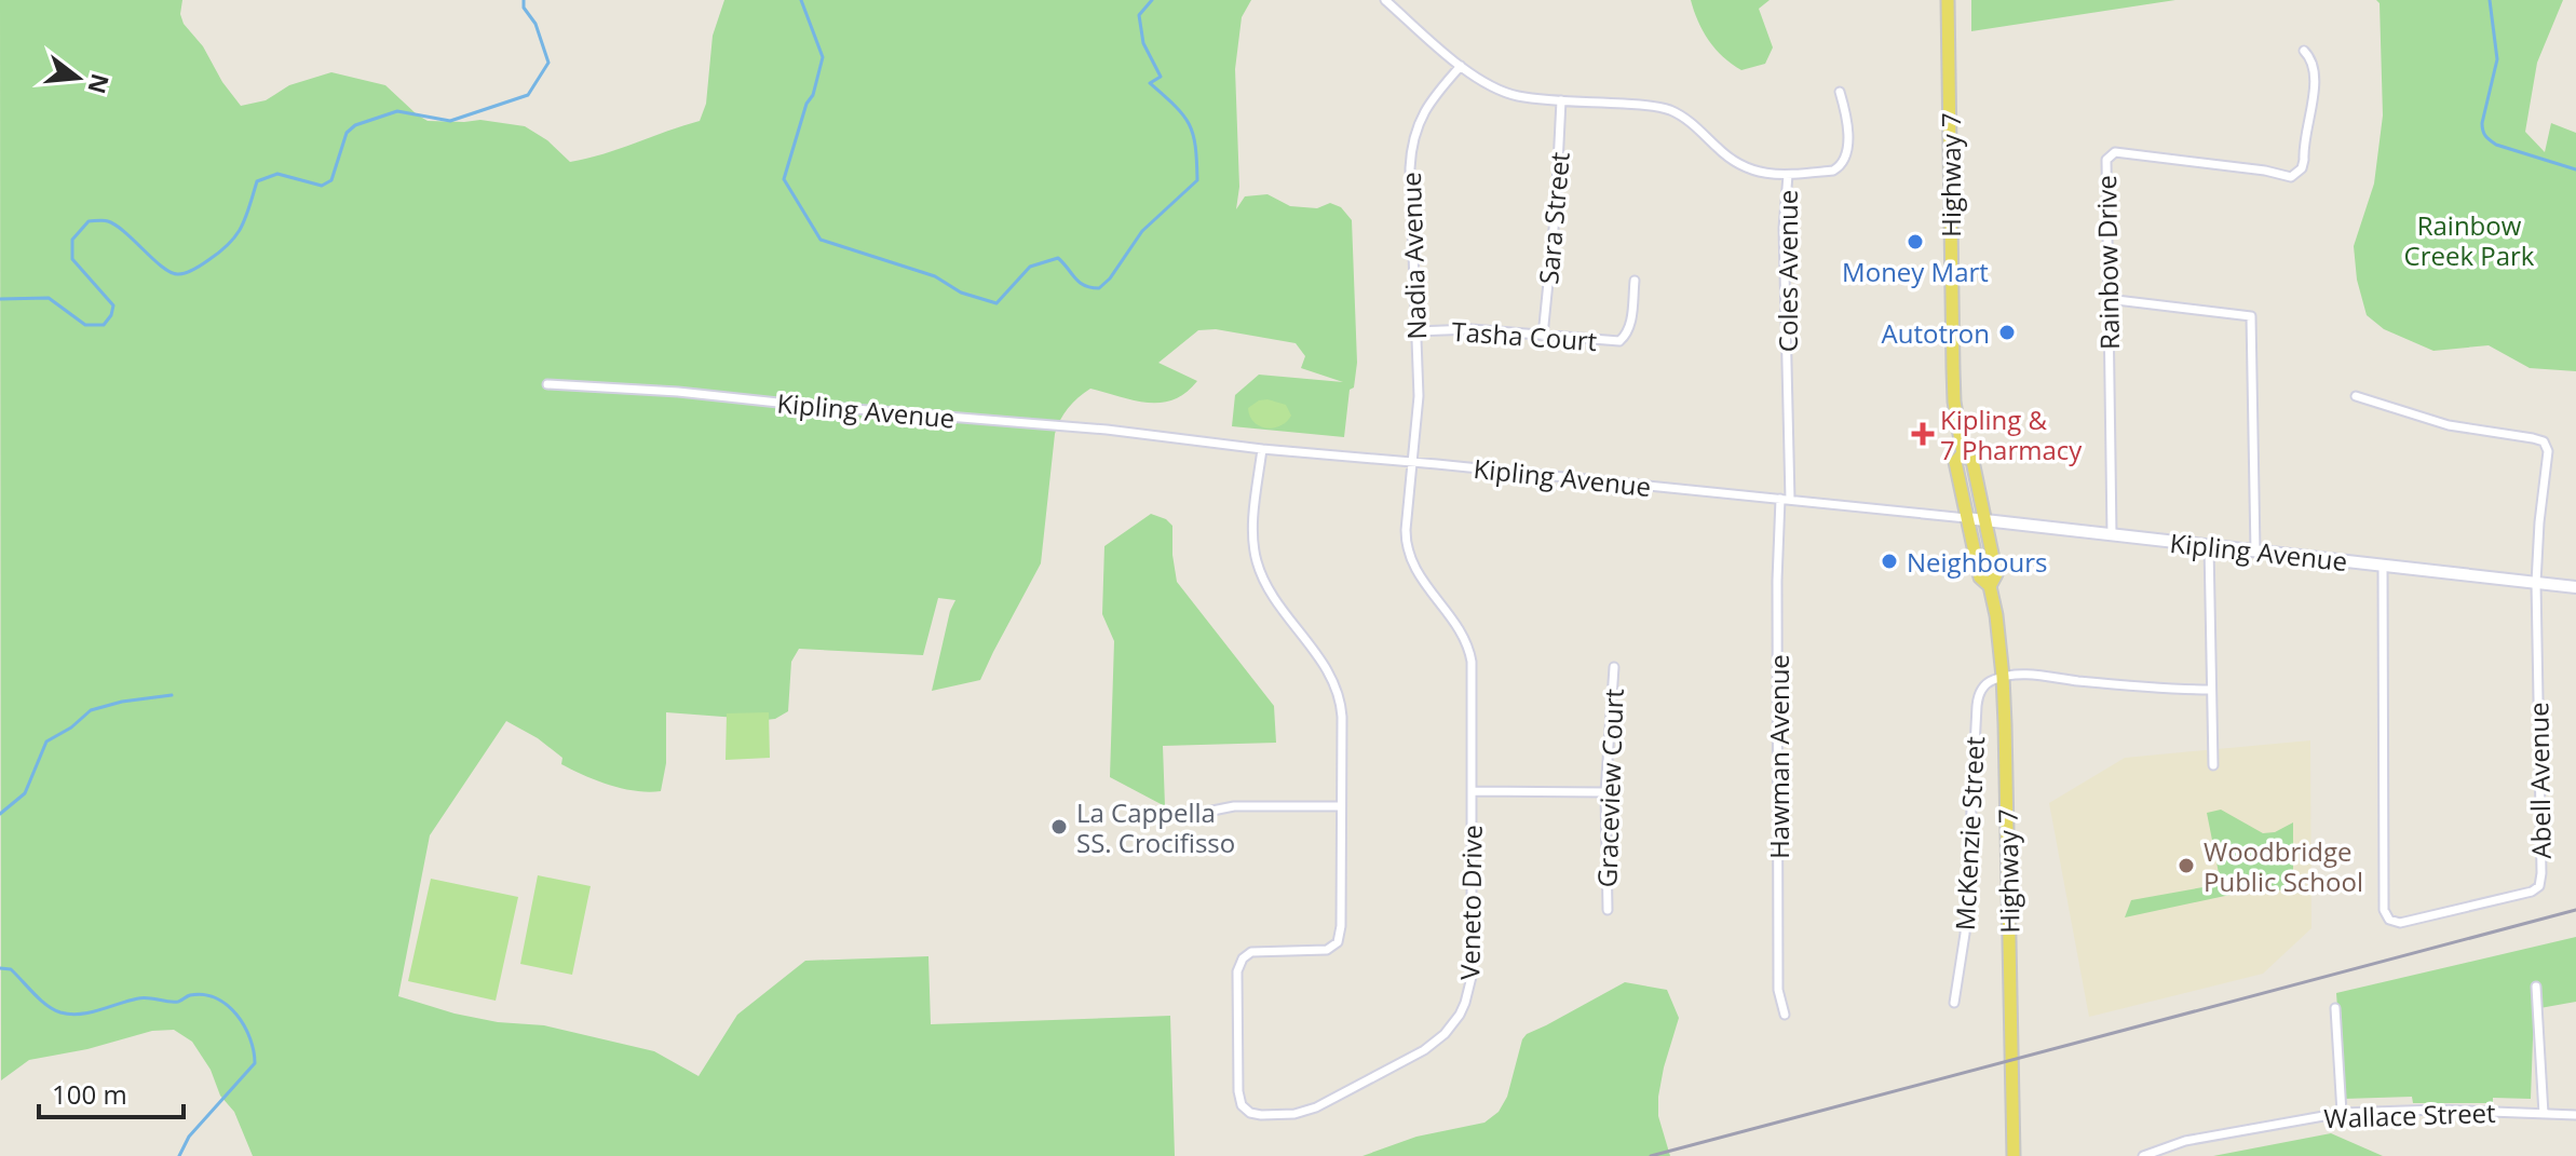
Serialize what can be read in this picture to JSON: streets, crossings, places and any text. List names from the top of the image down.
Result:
{
  "streets": {
    "main road": ["Highway 7"],
    "street": [
      "Sara Street",
      "Nadia Avenue",
      "Rainbow Drive",
      "Coles Avenue",
      "Tasha Court",
      "Kipling Avenue",
      "Hawman Avenue",
      "Abell Avenue",
      "Graceview Court",
      "McKenzie Street",
      "Veneto Drive",
      "Wallace Street"
    ]
  },
  "crossings": [
    ["Highway 7", "Kipling Avenue"],
    ["Highway 7", "McKenzie Street"],
    ["Sara Street", "Tasha Court"],
    ["Nadia Avenue", "Tasha Court"],
    ["Nadia Avenue", "Kipling Avenue"],
    ["Nadia Avenue", "Veneto Drive"],
    ["Rainbow Drive", "Kipling Avenue"],
    ["Coles Avenue", "Kipling Avenue"],
    ["Coles Avenue", "Hawman Avenue"],
    ["Kipling Avenue", "Hawman Avenue"],
    ["Kipling Avenue", "Abell Avenue"],
    ["Kipling Avenue", "Veneto Drive"]
  ],
  "parks": ["Rainbow Creek Park"],
  "places": {
    "other": [
      "Money Mart",
      "Autotron",
      "Neighbours",
      "La Cappella SS. Crocifisso",
      "Woodbridge Public School"
    ],
    "health": ["Kipling & 7 Pharmacy"]
  },
  "scale_bar": "100 m",
  "north": "right"
}
